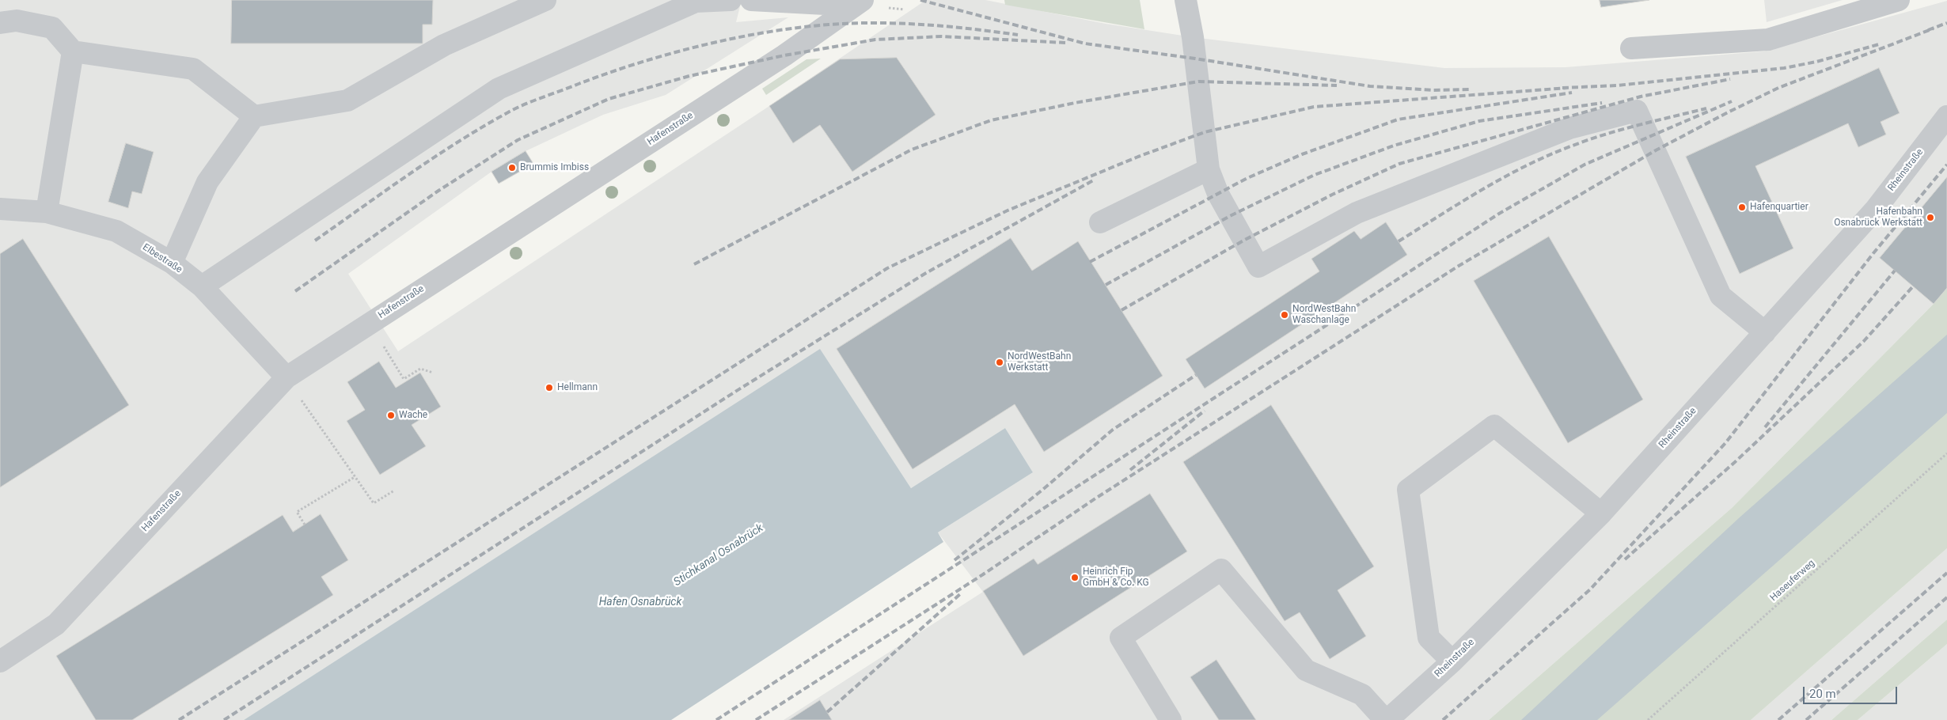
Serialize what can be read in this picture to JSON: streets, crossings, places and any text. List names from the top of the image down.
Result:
{
  "streets": {
    "street": ["Hafenstraße", "Rheinstraße", "Elbestraße"],
    "path": ["Haseuferweg"]
  },
  "crossings": [
    ["Hafenstraße", "Elbestraße"]
  ],
  "water": ["Stichkanal Osnabrück", "Hafen Osnabrück"],
  "places": [
    "Brummis Imbiss",
    "Hafenquartier",
    "Hafenbahn Osnabrück Werkstatt",
    "NordWestBahn Waschanlage",
    "NordWestBahn Werkstatt",
    "Hellmann",
    "Wache",
    "Heinrich Fip GmbH & Co. KG"
  ],
  "scale_bar": "20 m"
}
